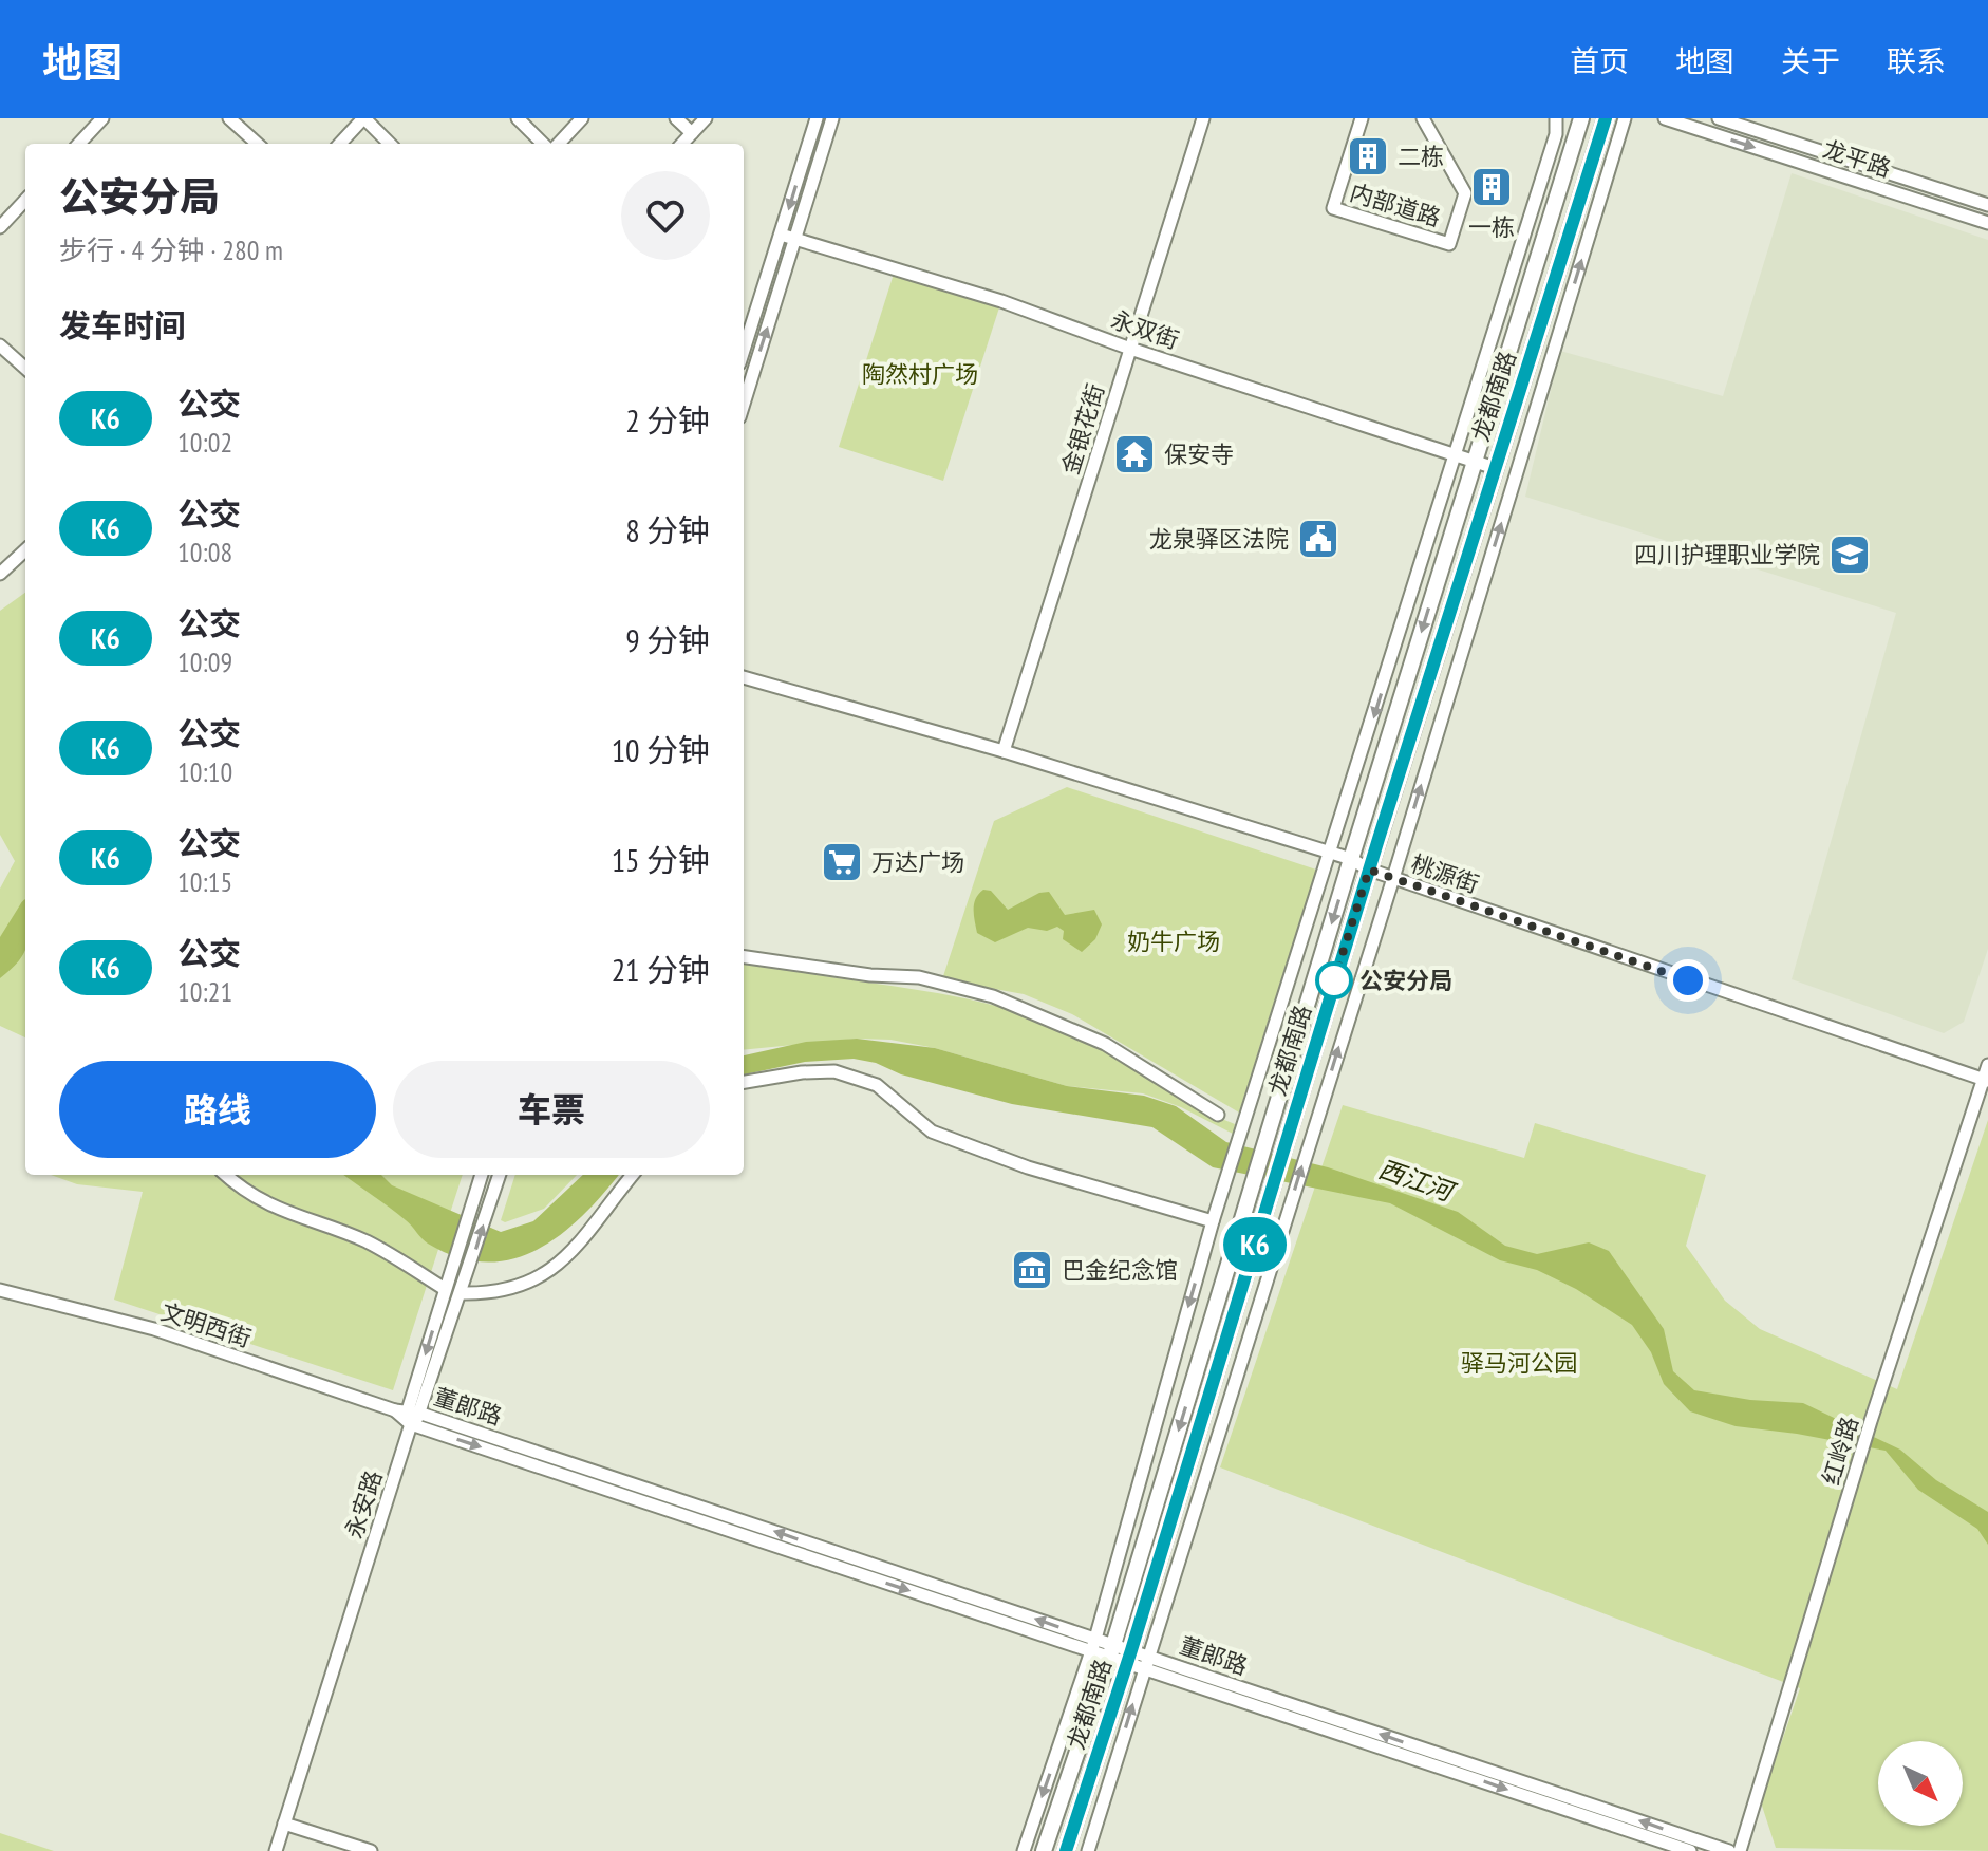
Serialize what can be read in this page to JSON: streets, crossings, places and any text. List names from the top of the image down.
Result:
{
  "streets": {
    "main road": ["龙都南路"],
    "street": [
      "龙平路",
      "内部道路",
      "永双街",
      "金银花街",
      "桃源街",
      "文明西街",
      "董郞路",
      "红岭路",
      "永安路"
    ]
  },
  "crossings": [
    ["永双街", "龙都南路"],
    ["永双街", "金银花街"],
    ["龙都南路", "桃源街"],
    ["龙都南路", "董郞路"],
    ["金银花街", "桃源街"],
    ["桃源街", "红岭路"],
    ["文明西街", "董郞路"],
    ["董郞路", "永安路"]
  ],
  "water": ["西江河"],
  "parks": ["陶然村广场", "奶牛广场", "驿马河公园"],
  "places": {
    "building": ["二栋", "一栋"],
    "temple": ["保安寺"],
    "public building": ["龙泉驿区法院"],
    "school or university": ["四川护理职业学院"],
    "supermarket": ["万达广场"],
    "other": ["公安分局"],
    "museum": ["巴金纪念馆"]
  },
  "lines": ["bus line K6"],
  "north": "bottom right",
  "page": {
    "header": "地图",
    "nav": [
      "首页",
      "地图",
      "关于",
      "联系"
    ],
    "on_map": "K6",
    "heading": [
      ["公安分局", "步行 · 4 分钟 · 280 m"],
      "发车时间"
    ],
    "list": [
      {
        "mark": "K6",
        "name": "公交",
        "note": "10:02",
        "value": "2 分钟"
      },
      {
        "mark": "K6",
        "name": "公交",
        "note": "10:08",
        "value": "8 分钟"
      },
      {
        "mark": "K6",
        "name": "公交",
        "note": "10:09",
        "value": "9 分钟"
      },
      {
        "mark": "K6",
        "name": "公交",
        "note": "10:10",
        "value": "10 分钟"
      },
      {
        "mark": "K6",
        "name": "公交",
        "note": "10:15",
        "value": "15 分钟"
      },
      {
        "mark": "K6",
        "name": "公交",
        "note": "10:21",
        "value": "21 分钟"
      }
    ],
    "buttons": ["路线", "车票"]
  }
}
